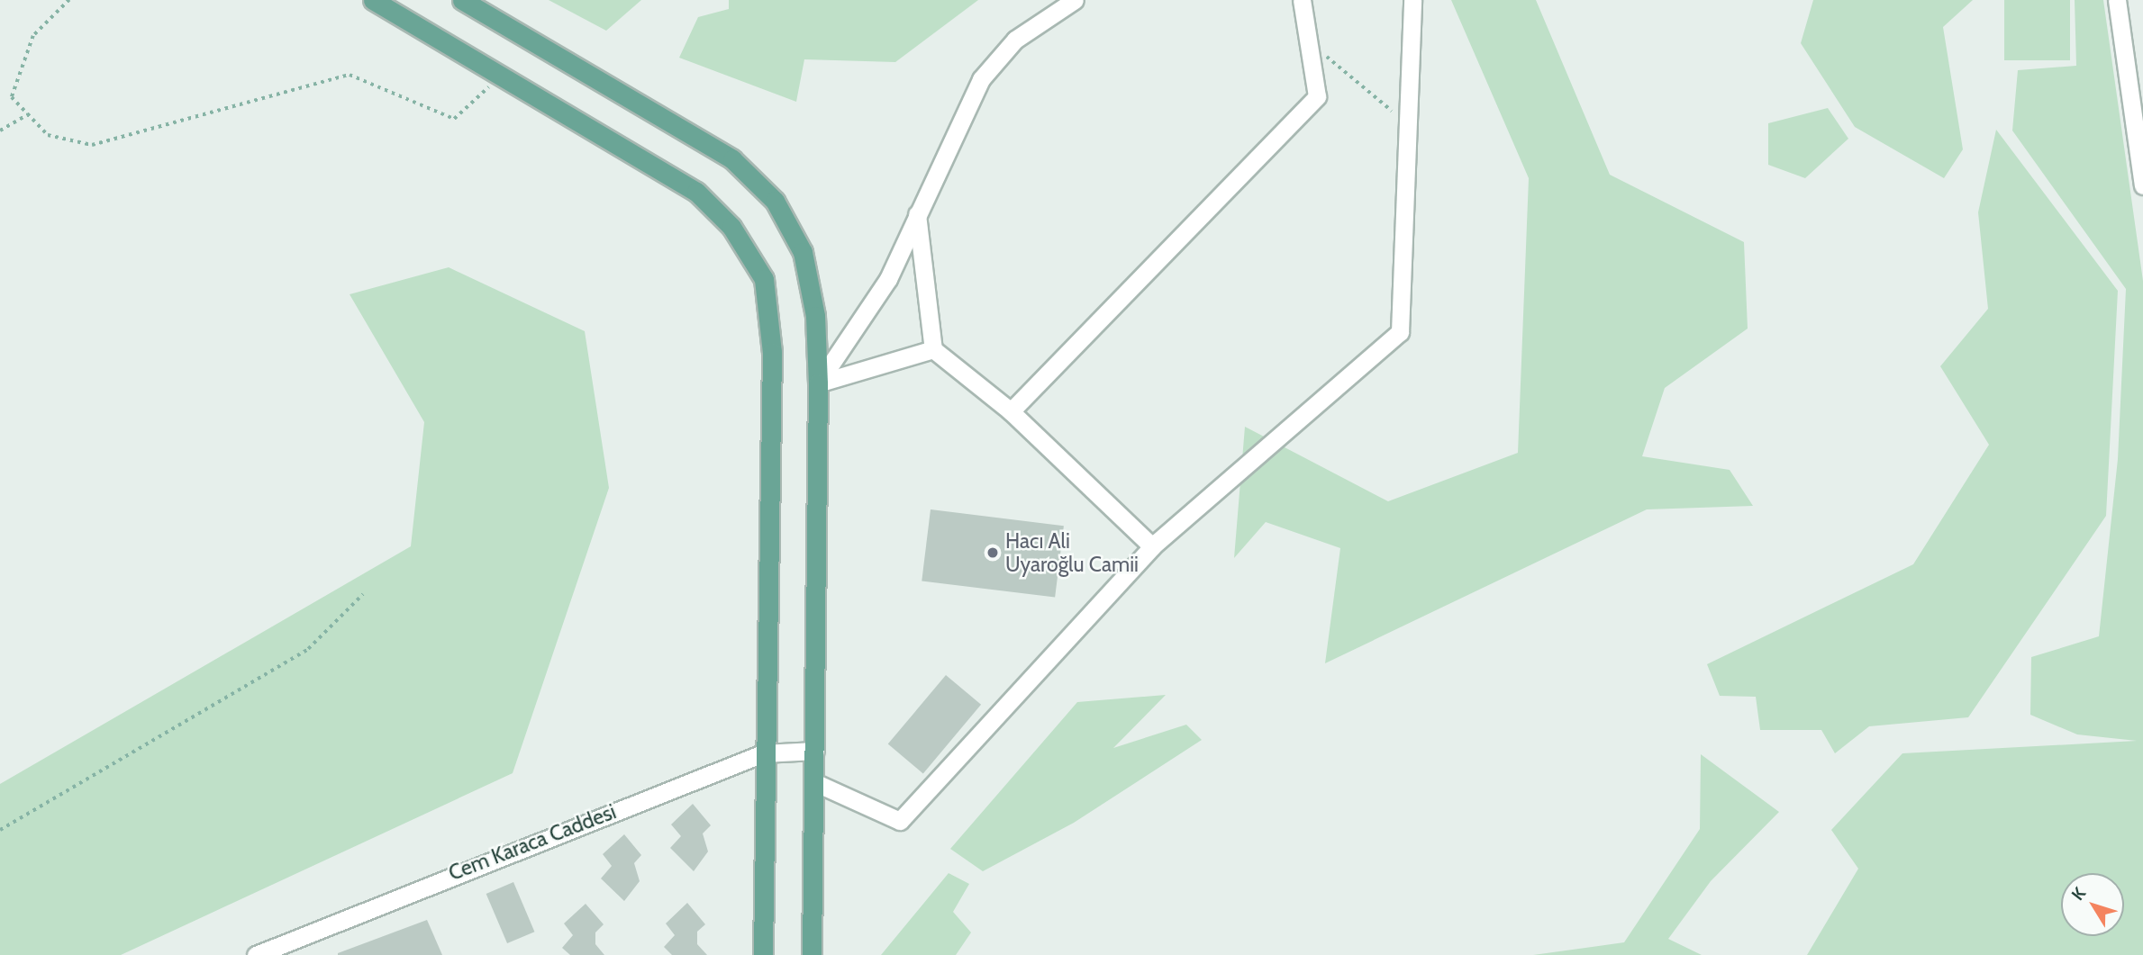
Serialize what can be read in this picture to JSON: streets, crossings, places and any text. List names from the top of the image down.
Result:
{
  "streets": {
    "street": ["Cem Karaca Caddesi"]
  },
  "places": ["Hacı Ali Uyaroğlu Camii"],
  "north": "top left"
}
